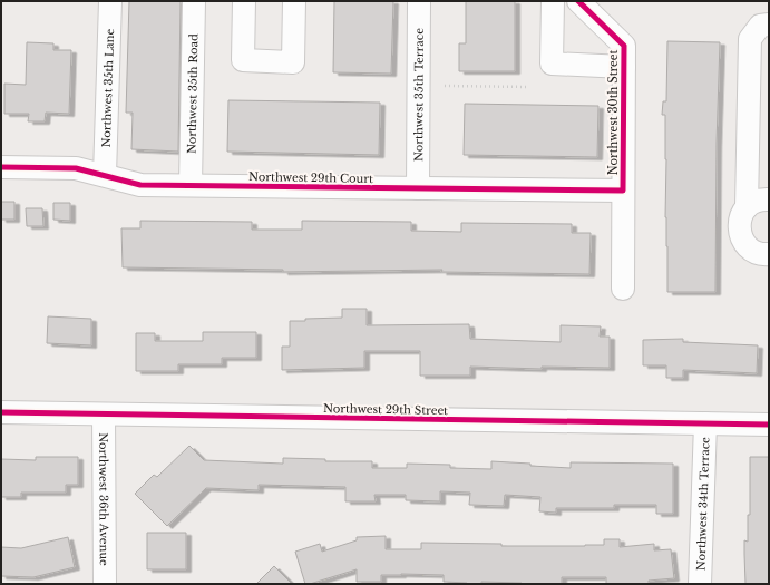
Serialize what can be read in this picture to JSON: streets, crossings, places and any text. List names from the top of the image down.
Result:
{
  "streets": {
    "street": [
      "Northwest 35th Lane",
      "Northwest 35th Road",
      "Northwest 35th Terrace",
      "Northwest 30th Street",
      "Northwest 29th Court",
      "Northwest 29th Street",
      "Northwest 36th Avenue",
      "Northwest 34th Terrace"
    ]
  },
  "crossings": [
    ["Northwest 35th Lane", "Northwest 29th Court"],
    ["Northwest 35th Road", "Northwest 29th Court"],
    ["Northwest 35th Terrace", "Northwest 29th Court"],
    ["Northwest 30th Street", "Northwest 29th Court"],
    ["Northwest 29th Street", "Northwest 36th Avenue"],
    ["Northwest 29th Street", "Northwest 34th Terrace"]
  ]
}
